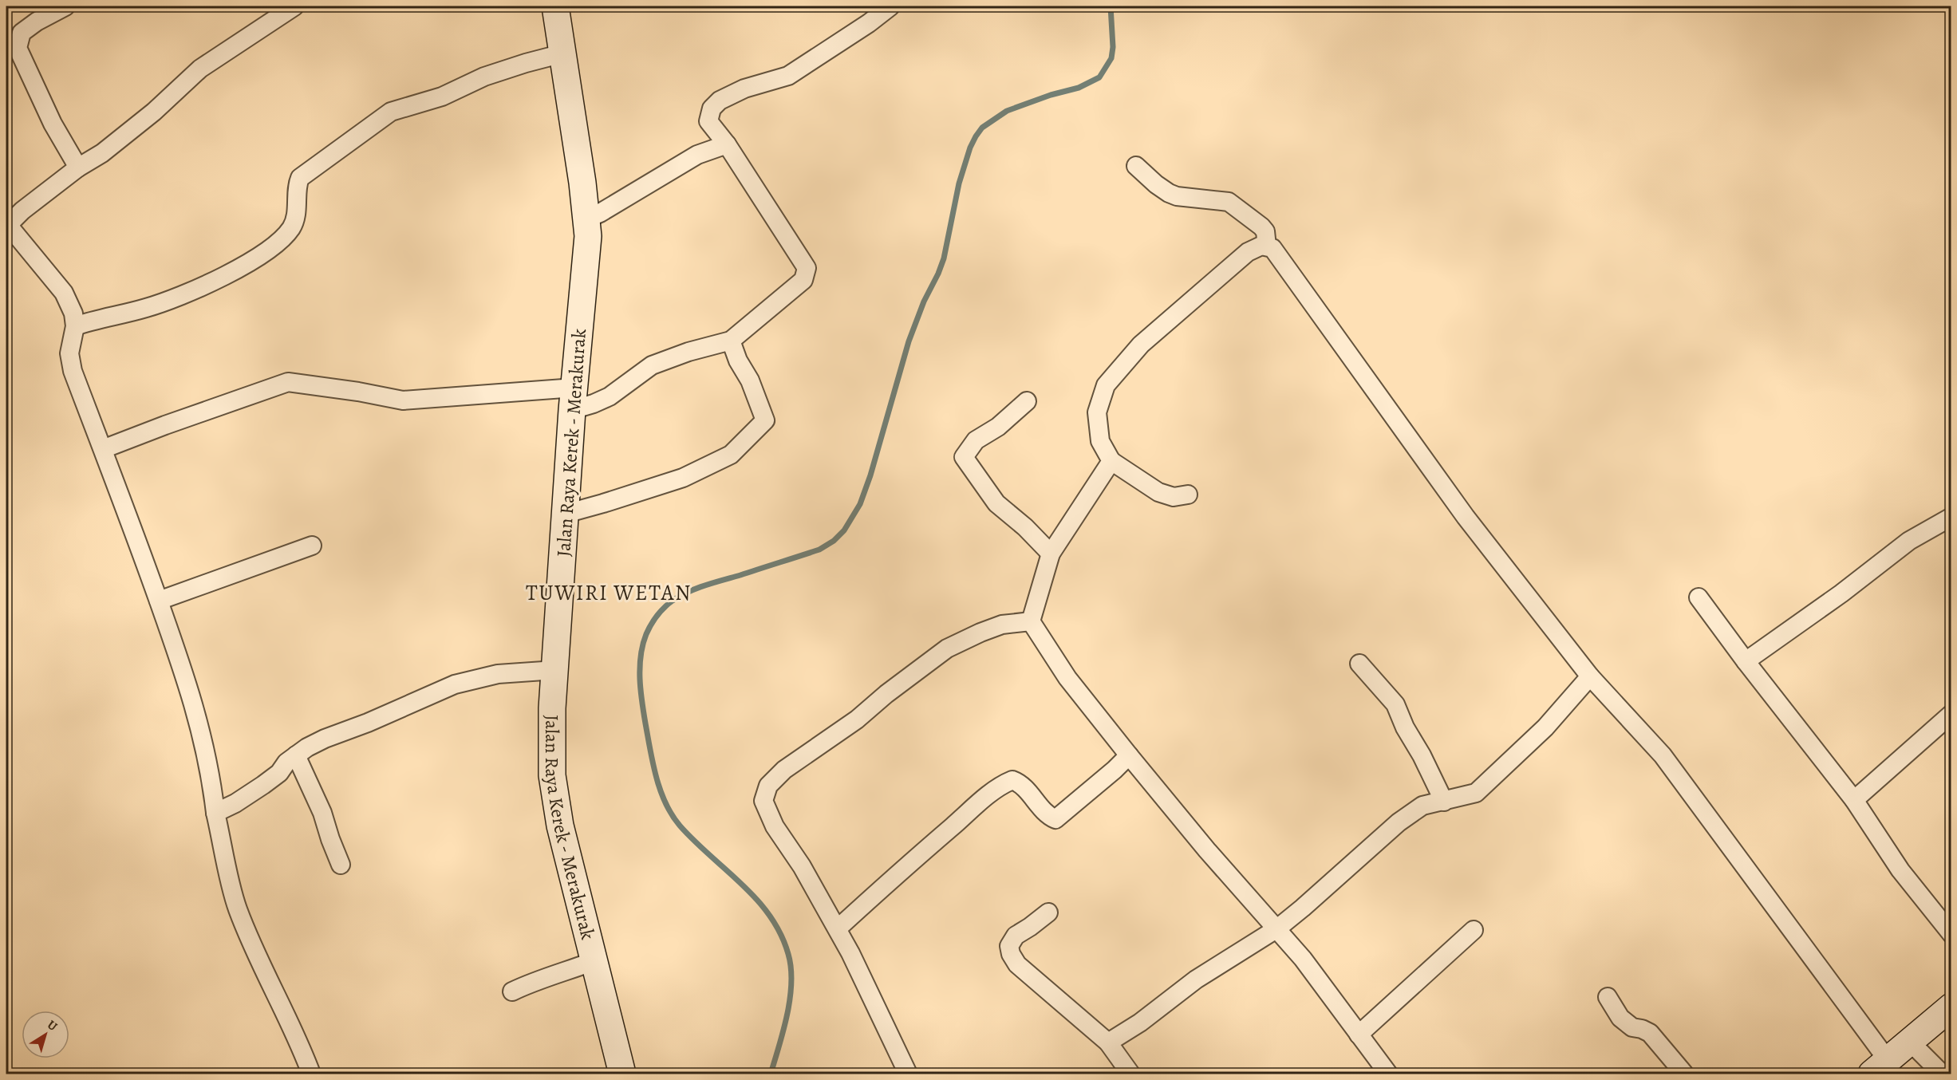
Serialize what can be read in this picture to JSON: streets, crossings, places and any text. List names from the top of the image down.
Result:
{
  "streets": {
    "main road": ["Jalan Raya Kerek - Merakurak"]
  },
  "districts": ["TUWIRI WETAN"],
  "north": "top right"
}
